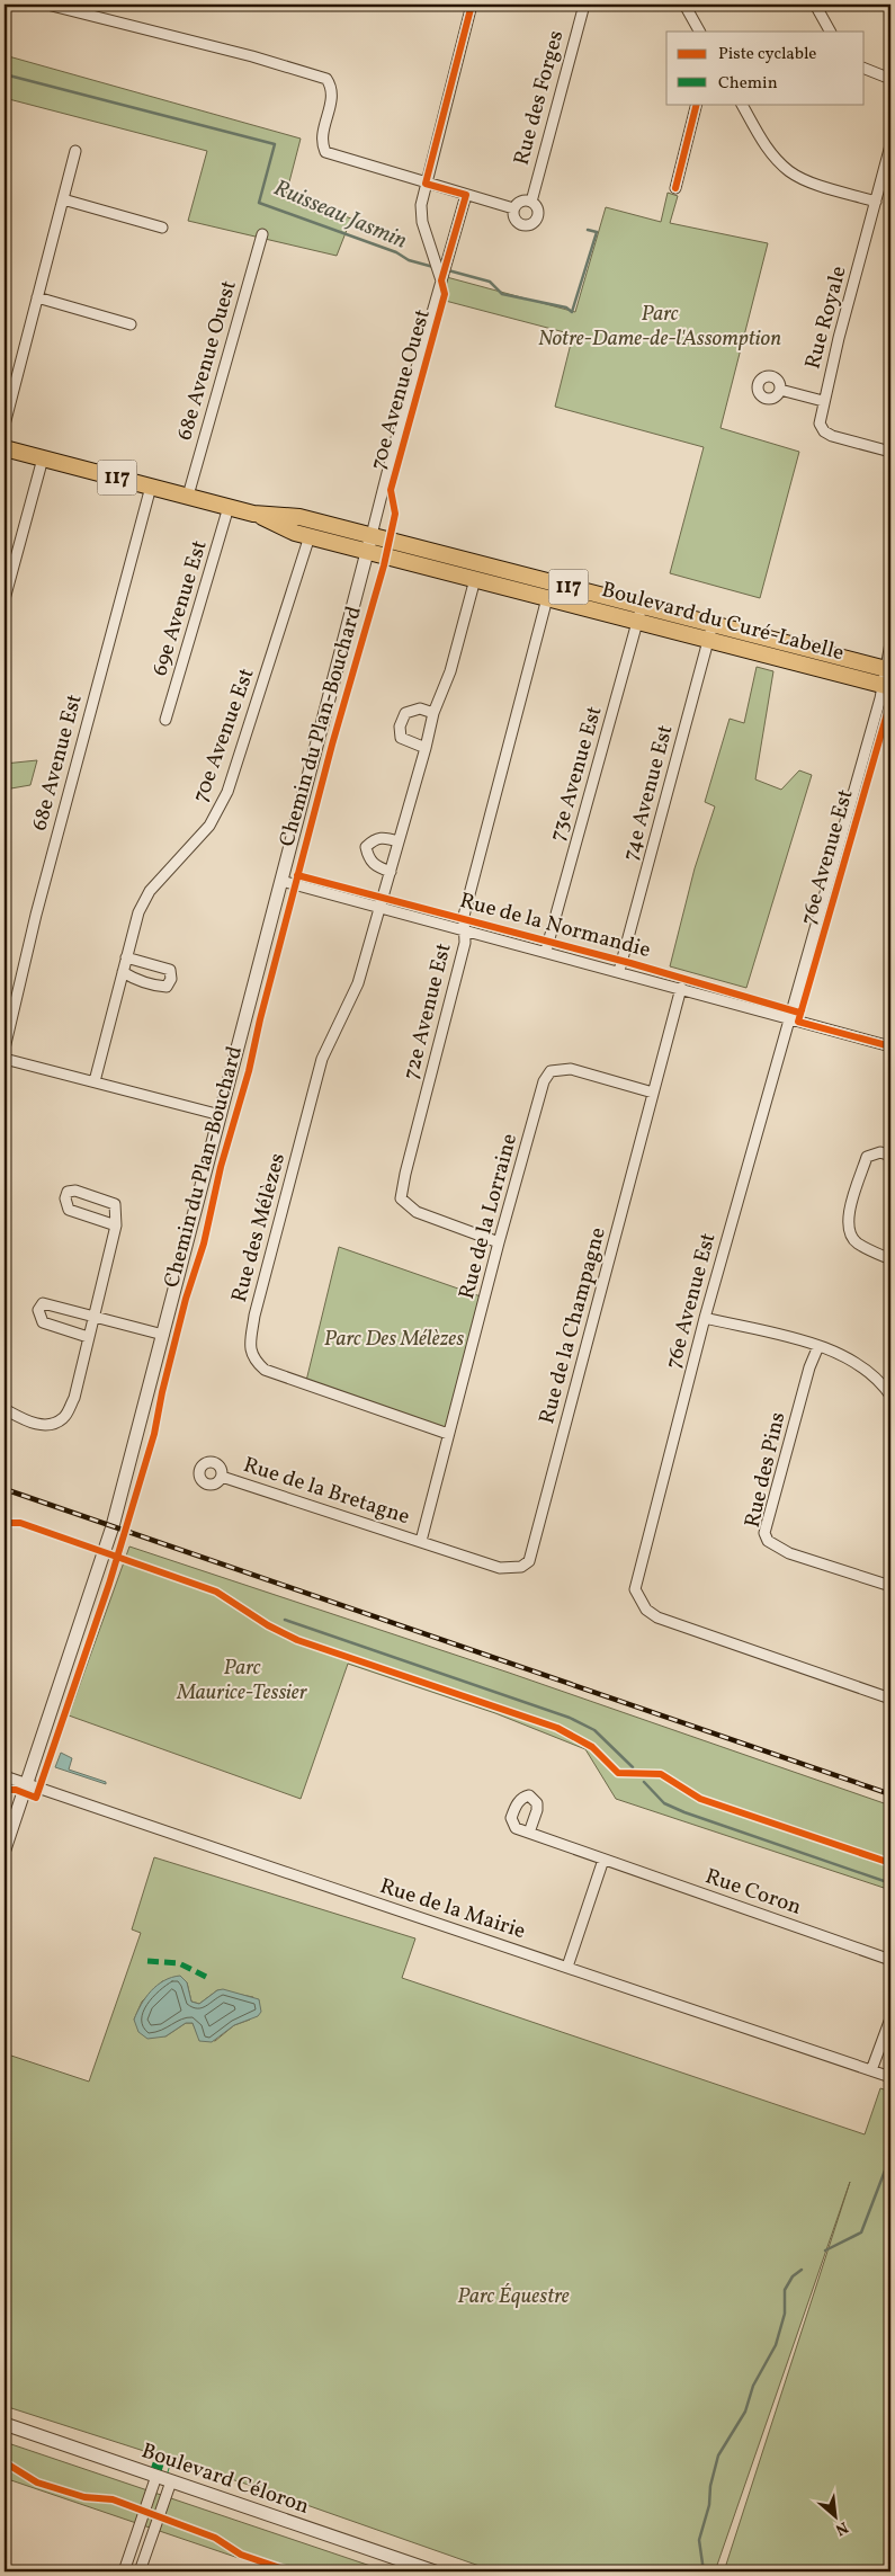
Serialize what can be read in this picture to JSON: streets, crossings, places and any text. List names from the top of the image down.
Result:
{
  "streets": {
    "main road": ["117", "Boulevard du Curé-Labelle"],
    "street": [
      "Rue des Forges",
      "Rue Royale",
      "68e Avenue Ouest",
      "70e Avenue Ouest",
      "69e Avenue Est",
      "Chemin du Plan-Bouchard",
      "70e Avenue Est",
      "68e Avenue Est",
      "73e Avenue Est",
      "74e Avenue Est",
      "76e Avenue Est",
      "Rue de la Normandie",
      "72e Avenue Est",
      "Rue de la Lorraine",
      "Rue des Mélèzes",
      "Rue de la Champagne",
      "Rue des Pins",
      "Rue de la Bretagne",
      "Rue Coron",
      "Rue de la Mairie",
      "Boulevard Céloron"
    ]
  },
  "crossings": [
    ["68e Avenue Ouest", "Boulevard du Curé-Labelle"],
    ["70e Avenue Ouest", "Boulevard du Curé-Labelle"],
    ["70e Avenue Ouest", "Chemin du Plan-Bouchard"],
    ["69e Avenue Est", "Boulevard du Curé-Labelle"],
    ["Boulevard du Curé-Labelle", "Chemin du Plan-Bouchard"],
    ["Boulevard du Curé-Labelle", "70e Avenue Est"],
    ["Boulevard du Curé-Labelle", "68e Avenue Est"],
    ["Boulevard du Curé-Labelle", "73e Avenue Est"],
    ["Boulevard du Curé-Labelle", "74e Avenue Est"],
    ["Boulevard du Curé-Labelle", "76e Avenue Est"],
    ["Boulevard du Curé-Labelle", "72e Avenue Est"],
    ["Boulevard du Curé-Labelle", "Rue des Mélèzes"],
    ["Chemin du Plan-Bouchard", "Rue de la Normandie"],
    ["Chemin du Plan-Bouchard", "Rue de la Mairie"],
    ["73e Avenue Est", "Rue de la Normandie"],
    ["74e Avenue Est", "Rue de la Normandie"],
    ["76e Avenue Est", "Rue de la Normandie"],
    ["Rue de la Normandie", "72e Avenue Est"],
    ["Rue de la Normandie", "Rue des Mélèzes"],
    ["Rue de la Normandie", "Rue de la Champagne"],
    ["72e Avenue Est", "Rue de la Lorraine"],
    ["Rue de la Lorraine", "Rue des Mélèzes"],
    ["Rue de la Lorraine", "Rue de la Champagne"],
    ["Rue de la Lorraine", "Rue de la Bretagne"],
    ["Rue de la Champagne", "Rue de la Bretagne"]
  ],
  "water": ["Ruisseau Jasmin"],
  "parks": [
    "Parc Notre-Dame-de-l'Assomption",
    "Parc Des Mélèzes",
    "Parc Maurice-Tessier",
    "Parc Équestre"
  ],
  "legend": ["Piste cyclable", "Chemin"],
  "north": "bottom right"
}
